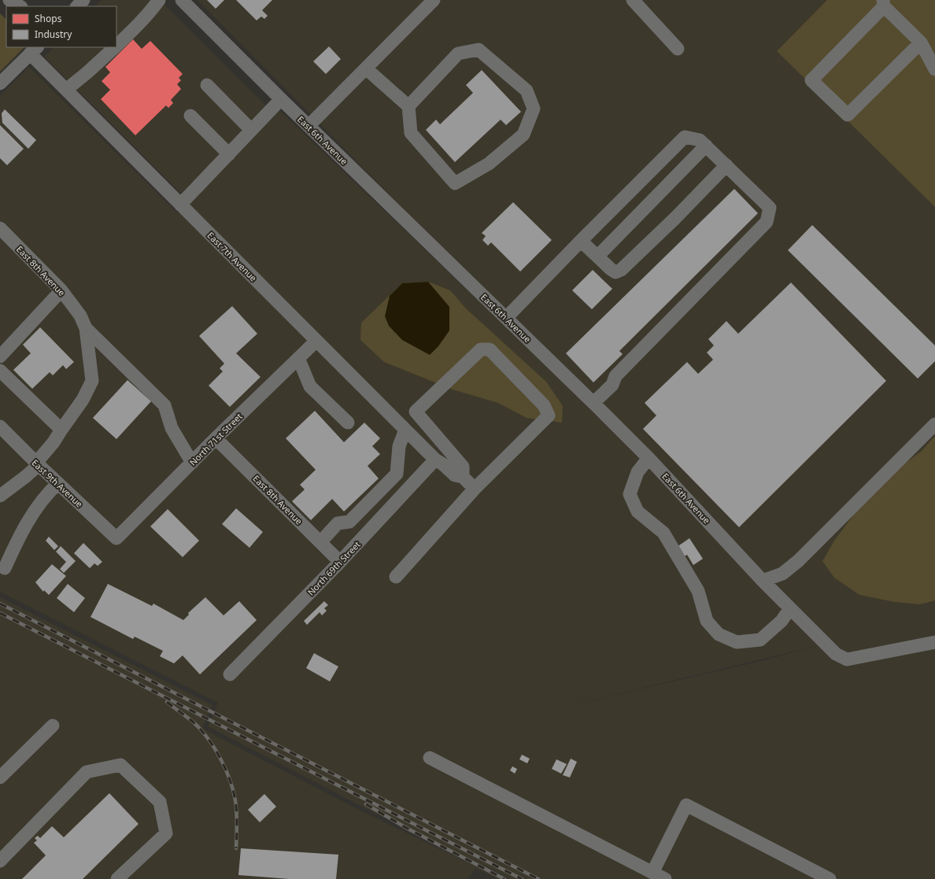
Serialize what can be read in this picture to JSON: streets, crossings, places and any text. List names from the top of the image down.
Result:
{
  "streets": {
    "street": [
      "East 6th Avenue",
      "East 7th Avenue",
      "East 8th Avenue",
      "North 71st Street",
      "East 9th Avenue",
      "North 69th Street"
    ]
  },
  "crossings": [
    ["East 7th Avenue", "North 71st Street"],
    ["East 7th Avenue", "North 69th Street"],
    ["East 8th Avenue", "North 71st Street"],
    ["East 8th Avenue", "North 69th Street"],
    ["North 71st Street", "East 9th Avenue"]
  ],
  "legend": ["Shops", "Industry"]
}
